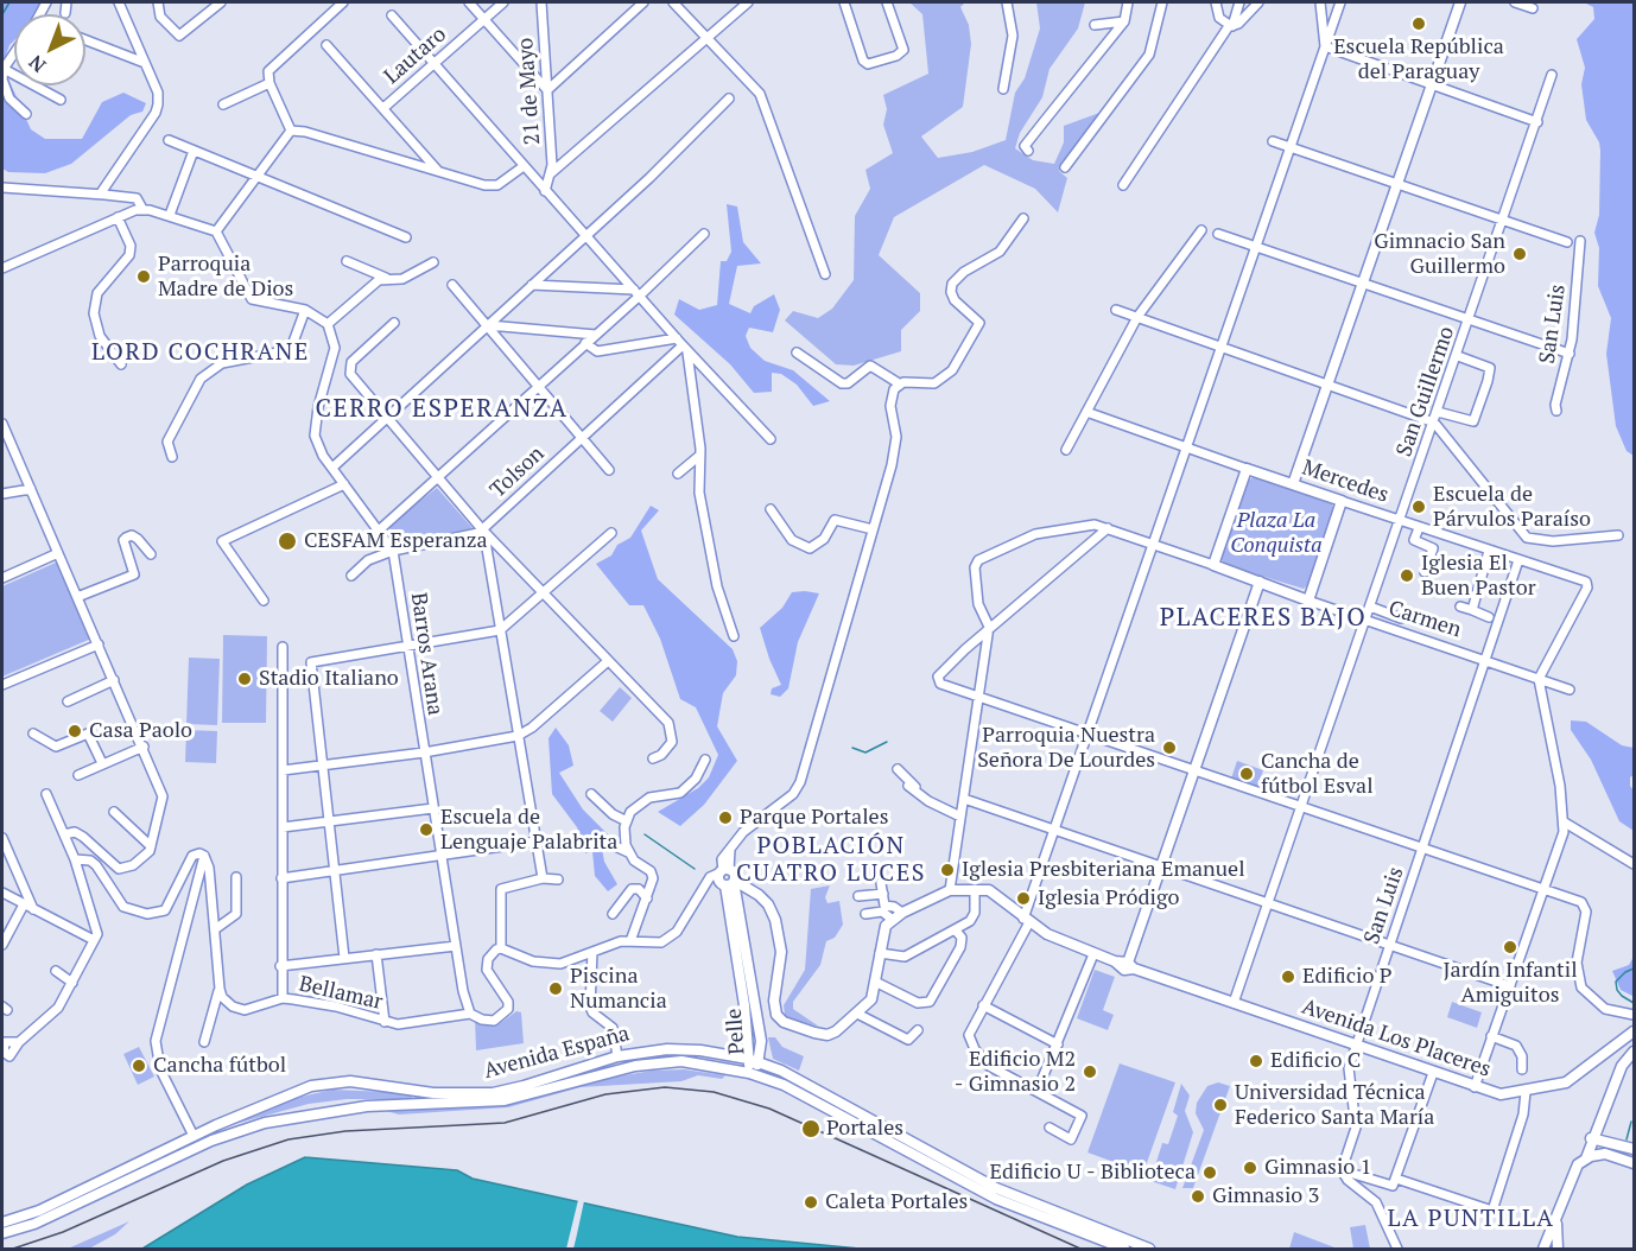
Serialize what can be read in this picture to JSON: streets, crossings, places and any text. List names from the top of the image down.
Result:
{
  "streets": {
    "main road": [
      "Mercedes",
      "Carmen",
      "Pelle",
      "Avenida Los Placeres",
      "Avenida España"
    ],
    "street": [
      "Lautaro",
      "21 de Mayo",
      "San Luis",
      "San Guillermo",
      "Tolson",
      "Barros Arana",
      "Bellamar"
    ]
  },
  "crossings": [
    ["San Luis", "Mercedes"],
    ["San Luis", "Carmen"],
    ["San Luis", "Avenida Los Placeres"],
    ["San Guillermo", "Mercedes"],
    ["San Guillermo", "Carmen"],
    ["San Guillermo", "Avenida Los Placeres"],
    ["Tolson", "Barros Arana"],
    ["Mercedes", "Carmen"],
    ["Barros Arana", "Bellamar"],
    ["Pelle", "Avenida España"]
  ],
  "districts": [
    "LORD COCHRANE",
    "CERRO ESPERANZA",
    "PLACERES BAJO",
    "POBLACIÓN CUATRO LUCES",
    "LA PUNTILLA"
  ],
  "parks": ["Plaza La Conquista"],
  "places": [
    "Escuela República del Paraguay",
    "Gimnacio San Guillermo",
    "Parroquia Madre de Dios",
    "Escuela de Párvulos Paraíso",
    "CESFAM Esperanza",
    "Iglesia El Buen Pastor",
    "Stadio Italiano",
    "Casa Paolo",
    "Parroquia Nuestra Señora De Lourdes",
    "Cancha de fútbol Esval",
    "Parque Portales",
    "Escuela de Lenguaje Palabrita",
    "Iglesia Presbiteriana Emanuel",
    "Iglesia Pródigo",
    "Jardín Infantil Amiguitos",
    "Edificio P",
    "Piscina Numancia",
    "Edificio C",
    "Cancha fútbol",
    "Edificio M2 - Gimnasio 2",
    "Universidad Técnica Federico Santa María",
    "Portales",
    "Gimnasio 1",
    "Edificio U - Biblioteca",
    "Gimnasio 3",
    "Caleta Portales"
  ],
  "north": "bottom left"
}
